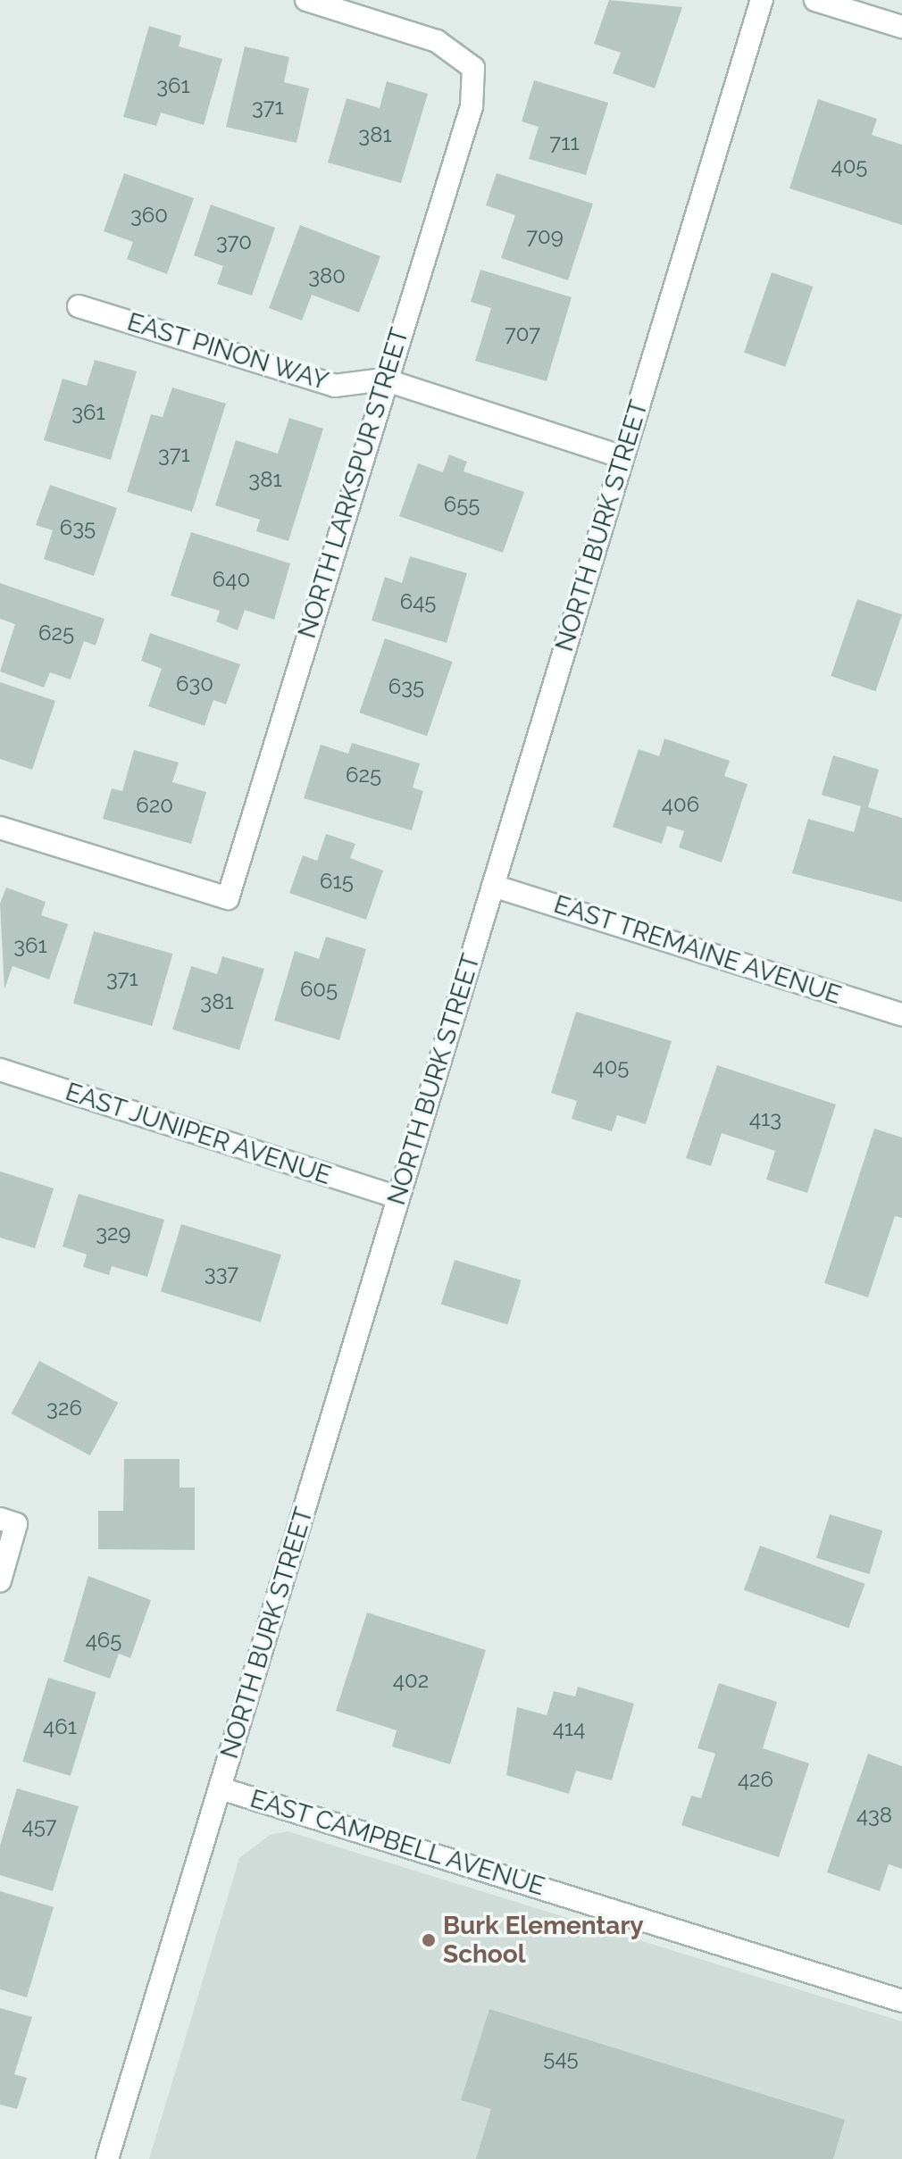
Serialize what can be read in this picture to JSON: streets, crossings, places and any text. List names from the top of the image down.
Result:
{
  "streets": {
    "street": [
      "EAST PINON WAY",
      "NORTH LARKSPUR STREET",
      "NORTH BURK STREET",
      "EAST TREMAINE AVENUE",
      "EAST JUNIPER AVENUE",
      "EAST CAMPBELL AVENUE"
    ]
  },
  "crossings": [
    ["EAST PINON WAY", "NORTH LARKSPUR STREET"],
    ["EAST PINON WAY", "NORTH BURK STREET"],
    ["NORTH BURK STREET", "EAST TREMAINE AVENUE"],
    ["NORTH BURK STREET", "EAST JUNIPER AVENUE"],
    ["NORTH BURK STREET", "EAST CAMPBELL AVENUE"]
  ],
  "places": ["Burk Elementary School"],
  "house_numbers": [
    "361",
    "371",
    "381",
    "711",
    "405",
    "360",
    "709",
    "370",
    "380",
    "707",
    "361",
    "371",
    "381",
    "655",
    "635",
    "640",
    "645",
    "625",
    "630",
    "635",
    "625",
    "406",
    "620",
    "615",
    "361",
    "371",
    "605",
    "381",
    "405",
    "413",
    "329",
    "337",
    "326",
    "465",
    "402",
    "461",
    "414",
    "426",
    "438",
    "457",
    "545"
  ]
}
